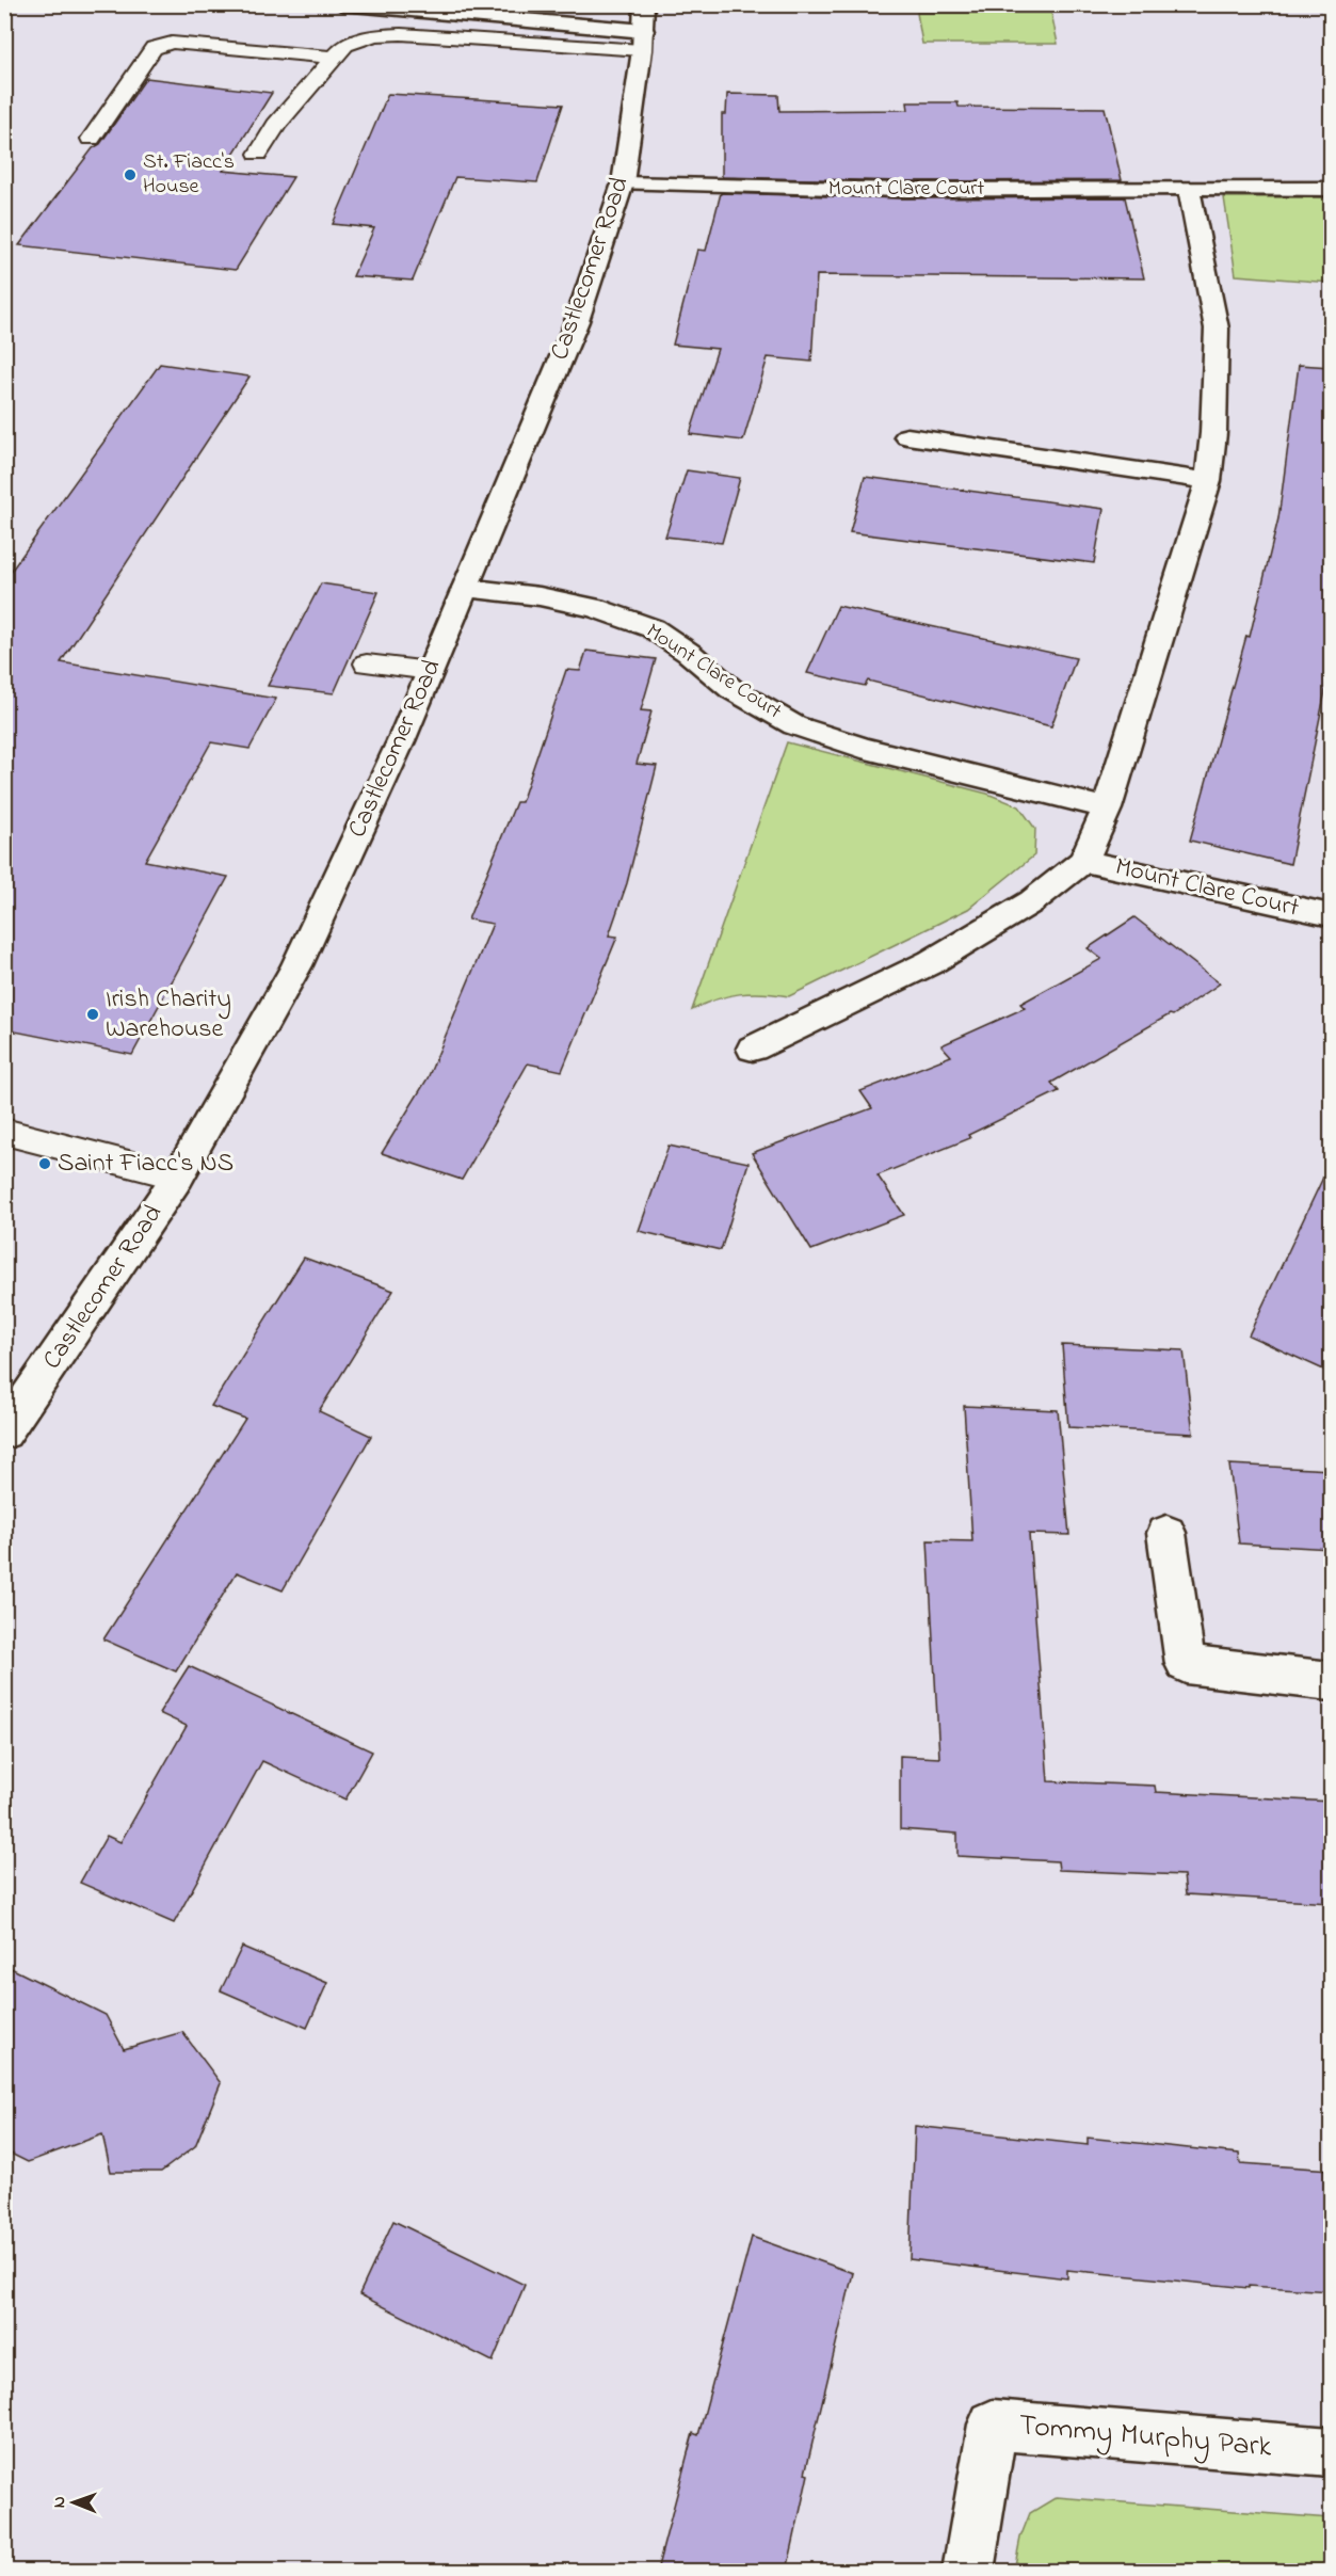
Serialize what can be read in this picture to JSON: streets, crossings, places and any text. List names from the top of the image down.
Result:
{
  "streets": {
    "street": ["Mount Clare Court", "Castlecomer Road", "Tommy Murphy Park"]
  },
  "crossings": [
    ["Mount Clare Court", "Castlecomer Road"]
  ],
  "places": ["St. Fiacc's House", "Irish Charity Warehouse", "Saint Fiacc's NS"],
  "north": "left"
}
